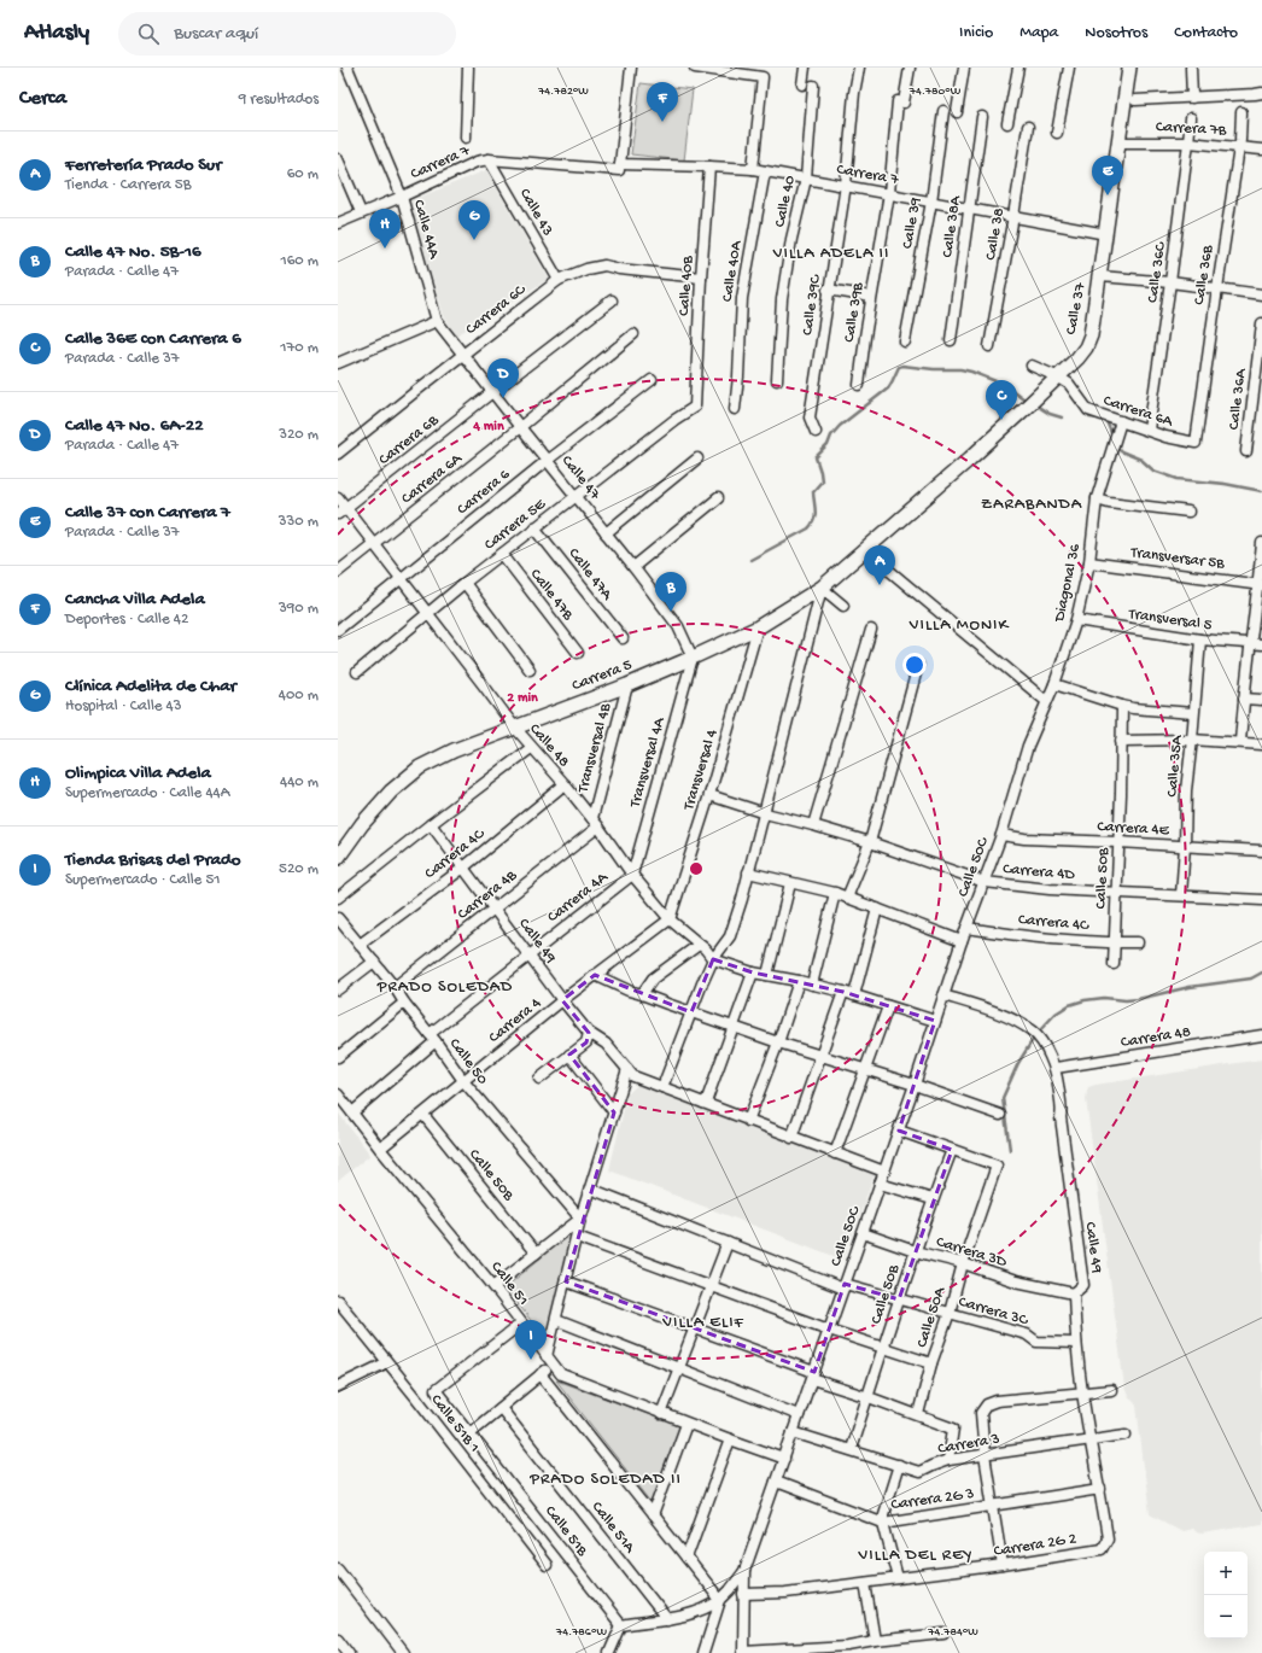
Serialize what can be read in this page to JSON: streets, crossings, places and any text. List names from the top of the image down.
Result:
{
  "streets": {
    "main road": ["Calle 37", "Carrera 5"],
    "street": [
      "Carrera 7B",
      "Carrera 7",
      "Calle 40",
      "Calle 43",
      "Calle 39",
      "Calle 38A",
      "Calle 44A",
      "Calle 38",
      "Calle 40A",
      "Calle 36C",
      "Calle 36B",
      "Calle 40B",
      "Calle 39C",
      "Carrera 6C",
      "Calle 39B",
      "Calle 36A",
      "Carrera 6A",
      "Carrera 6B",
      "Calle 47",
      "Carrera 6",
      "Carrera 5E",
      "Transversar 5B",
      "Calle 47A",
      "Diagonal 36",
      "Calle 47B",
      "Transversal 5",
      "Calle 48",
      "Transversal 4B",
      "Transversal 4A",
      "Calle 35A",
      "Transversal 4",
      "Carrera 4E",
      "Carrera 4C",
      "Calle 50C",
      "Carrera 4D",
      "Calle 50B",
      "Carrera 4B",
      "Carrera 4A",
      "Calle 49",
      "Carrera 4",
      "Carrera 48",
      "Calle 50",
      "Carrera 3D",
      "Calle 51",
      "Carrera 3C",
      "Calle 50A",
      "Calle 51B 1",
      "Carrera 3",
      "Carrera 2G 3",
      "Calle 51A",
      "Calle 51B",
      "Carrera 2G 2"
    ]
  },
  "crossings": [
    ["Carrera 7B", "Calle 36C"],
    ["Carrera 7B", "Calle 36B"],
    ["Carrera 7B", "Calle 37"],
    ["Carrera 7", "Calle 40"],
    ["Carrera 7", "Calle 43"],
    ["Carrera 7", "Calle 39"],
    ["Carrera 7", "Calle 38A"],
    ["Carrera 7", "Calle 44A"],
    ["Carrera 7", "Calle 38"],
    ["Carrera 7", "Calle 40A"],
    ["Carrera 7", "Calle 40B"],
    ["Carrera 7", "Calle 39C"],
    ["Carrera 7", "Calle 37"],
    ["Carrera 7", "Calle 39B"],
    ["Calle 43", "Carrera 6C"],
    ["Calle 44A", "Calle 47"],
    ["Calle 36C", "Carrera 6A"],
    ["Calle 36B", "Carrera 6A"],
    ["Calle 40B", "Carrera 6C"],
    ["Calle 40B", "Carrera 5E"],
    ["Calle 37", "Carrera 6A"],
    ["Calle 37", "Carrera 5"],
    ["Carrera 6C", "Calle 47"],
    ["Carrera 6A", "Calle 47"],
    ["Carrera 6A", "Diagonal 36"],
    ["Carrera 6A", "Calle 48"],
    ["Carrera 6B", "Calle 47"],
    ["Carrera 6B", "Calle 48"],
    ["Calle 47", "Carrera 6"],
    ["Calle 47", "Carrera 5E"],
    ["Calle 47", "Carrera 5"],
    ["Calle 47", "Transversal 4A"],
    ["Carrera 6", "Calle 48"],
    ["Carrera 5E", "Calle 47A"],
    ["Carrera 5E", "Calle 47B"],
    ["Carrera 5E", "Calle 48"],
    ["Transversar 5B", "Diagonal 36"],
    ["Diagonal 36", "Transversal 5"],
    ["Diagonal 36", "Calle 50C"],
    ["Transversal 5", "Calle 35A"],
    ["Carrera 5", "Calle 48"],
    ["Carrera 5", "Transversal 4B"],
    ["Carrera 5", "Transversal 4A"],
    ["Carrera 5", "Transversal 4"],
    ["Calle 48", "Transversal 4B"],
    ["Calle 48", "Transversal 4A"],
    ["Calle 48", "Transversal 4"],
    ["Calle 48", "Carrera 4C"],
    ["Calle 48", "Carrera 4B"],
    ["Calle 48", "Carrera 4A"],
    ["Calle 48", "Carrera 4"],
    ["Transversal 4B", "Carrera 4B"],
    ["Transversal 4A", "Carrera 4A"],
    ["Calle 35A", "Carrera 4E"],
    ["Calle 35A", "Carrera 4D"],
    ["Transversal 4", "Carrera 4D"],
    ["Transversal 4", "Carrera 4"],
    ["Carrera 4E", "Calle 50C"],
    ["Carrera 4E", "Calle 50B"],
    ["Carrera 4C", "Calle 50C"],
    ["Carrera 4C", "Calle 50B"],
    ["Carrera 4C", "Calle 49"],
    ["Carrera 4C", "Calle 50"],
    ["Calle 50C", "Carrera 4D"],
    ["Calle 50C", "Calle 49"],
    ["Calle 50C", "Carrera 3D"],
    ["Calle 50C", "Calle 51"],
    ["Calle 50C", "Carrera 3C"],
    ["Calle 50C", "Carrera 3"],
    ["Calle 50C", "Carrera 2G 3"],
    ["Calle 50C", "Carrera 2G 2"],
    ["Carrera 4D", "Calle 50B"],
    ["Calle 50B", "Carrera 4"],
    ["Calle 50B", "Carrera 3D"],
    ["Calle 50B", "Carrera 3C"],
    ["Calle 50B", "Calle 50A"],
    ["Calle 50B", "Carrera 3"],
    ["Carrera 4B", "Calle 49"],
    ["Carrera 4B", "Calle 50"],
    ["Carrera 4A", "Calle 49"],
    ["Carrera 4A", "Calle 50"],
    ["Carrera 4A", "Calle 51"],
    ["Calle 49", "Carrera 4"],
    ["Calle 49", "Carrera 48"],
    ["Calle 49", "Carrera 3D"],
    ["Calle 49", "Carrera 3C"],
    ["Calle 49", "Carrera 3"],
    ["Calle 49", "Carrera 2G 3"],
    ["Calle 49", "Carrera 2G 2"],
    ["Carrera 4", "Calle 50"],
    ["Carrera 4", "Calle 51"],
    ["Carrera 3D", "Calle 50A"],
    ["Calle 51", "Calle 51B"],
    ["Carrera 3C", "Calle 50A"]
  ],
  "districts": [
    "VILLA ADELA II",
    "ZARABANDA",
    "VILLA MONIK",
    "PRADO SOLEDAD",
    "VILLA ELIF",
    "PRADO SOLEDAD II",
    "VILLA DEL REY"
  ],
  "page": {
    "header": "Atlasly",
    "search": "Buscar aquí",
    "nav": [
      "Inicio",
      "Mapa",
      "Nosotros",
      "Contacto"
    ],
    "heading": ["Cerca", "9 resultados"],
    "pins": [
      "F",
      "E",
      "G",
      "H",
      "D",
      "C",
      "A",
      "B",
      "I"
    ],
    "list": [
      {
        "mark": "A",
        "name": "Ferretería Prado Sur",
        "note": "Tienda · Carrera 5B",
        "value": "60 m"
      },
      {
        "mark": "B",
        "name": "Calle 47 No. 5B-16",
        "note": "Parada · Calle 47",
        "value": "160 m"
      },
      {
        "mark": "C",
        "name": "Calle 36E con Carrera 6",
        "note": "Parada · Calle 37",
        "value": "170 m"
      },
      {
        "mark": "D",
        "name": "Calle 47 No. 6A-22",
        "note": "Parada · Calle 47",
        "value": "320 m"
      },
      {
        "mark": "E",
        "name": "Calle 37 con Carrera 7",
        "note": "Parada · Calle 37",
        "value": "330 m"
      },
      {
        "mark": "F",
        "name": "Cancha Villa Adela",
        "note": "Deportes · Calle 42",
        "value": "390 m"
      },
      {
        "mark": "G",
        "name": "Clínica Adelita de Char",
        "note": "Hospital · Calle 43",
        "value": "400 m"
      },
      {
        "mark": "H",
        "name": "Olimpica Villa Adela",
        "note": "Supermercado · Calle 44A",
        "value": "440 m"
      },
      {
        "mark": "I",
        "name": "Tienda Brisas del Prado",
        "note": "Supermercado · Calle 51",
        "value": "520 m"
      }
    ],
    "map_buttons": ["+", "−"]
  },
  "coordinates": [
    "74.782°W",
    "74.780°W",
    "74.786°W",
    "74.784°W"
  ],
  "rings": ["4 min", "2 min"]
}
